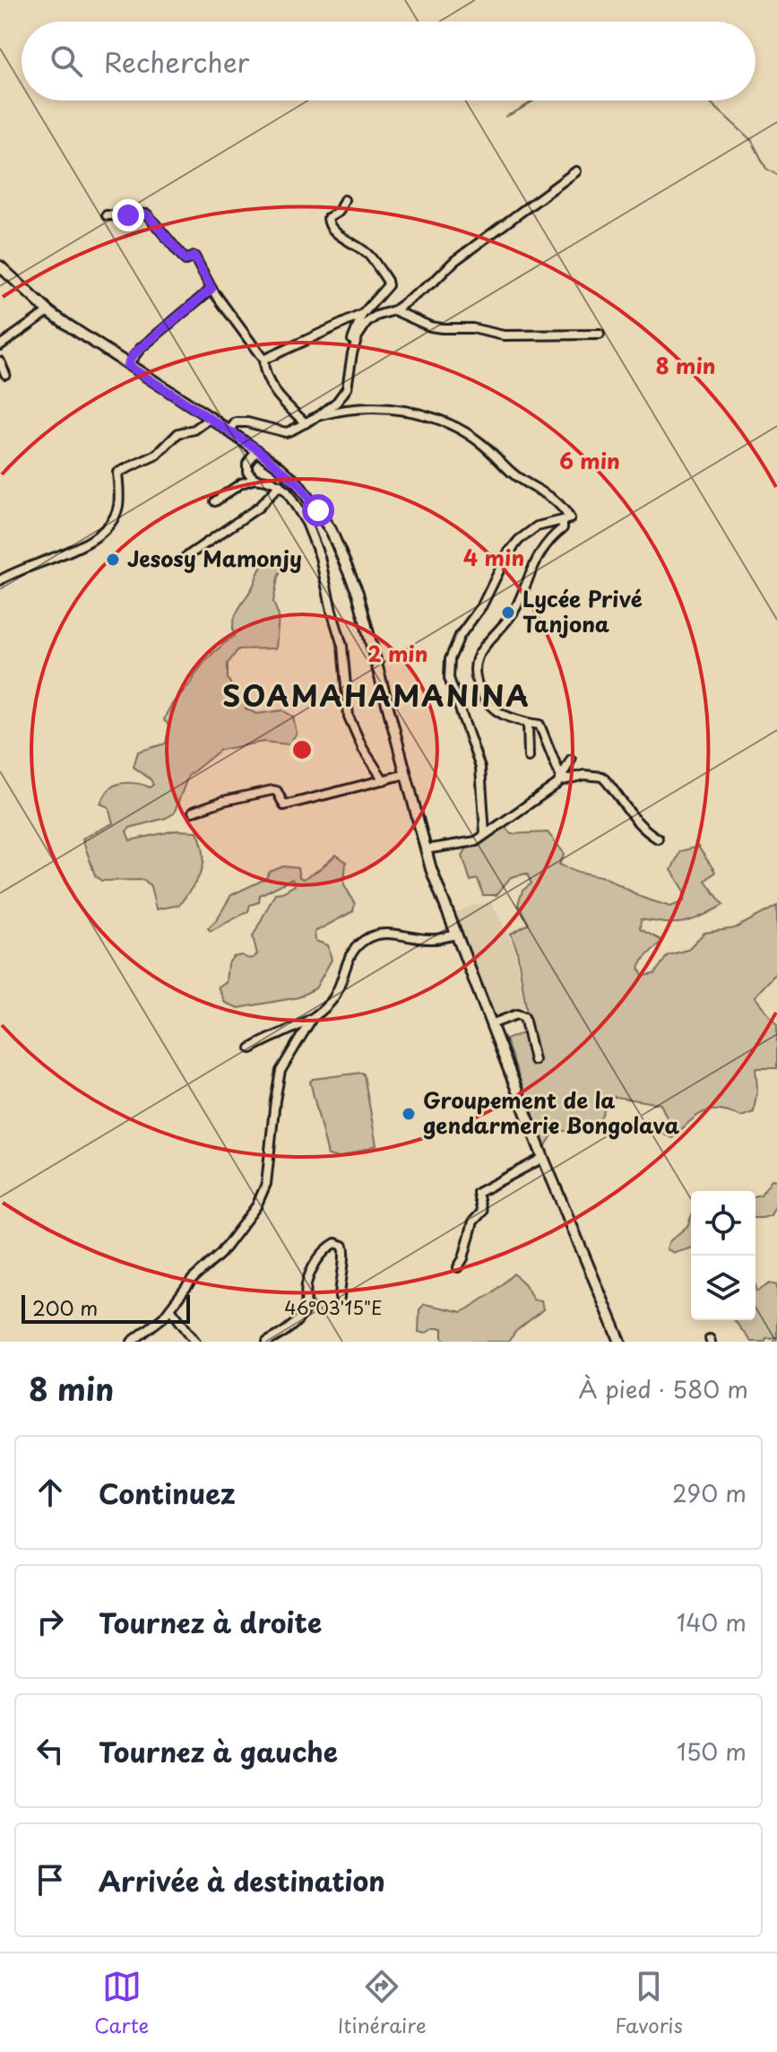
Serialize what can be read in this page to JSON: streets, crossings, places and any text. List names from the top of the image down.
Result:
{
  "districts": ["SOAMAHAMANINA"],
  "places": ["Jesosy Mamonjy", "Lycée Privé Tanjona", "Groupement de la gendarmerie Bongolava"],
  "scale_bar": "200 m",
  "page": {
    "search": "Rechercher",
    "scale": "200 m",
    "heading": ["8 min", "À pied · 580 m"],
    "list": [
      ["Continuez", "290 m"],
      ["Tournez à droite", "140 m"],
      ["Tournez à gauche", "150 m"],
      "Arrivée à destination"
    ],
    "nav": ["Carte", "Itinéraire", "Favoris"]
  },
  "coordinates": ["46°03'15\"E"],
  "rings": [
    "8 min",
    "6 min",
    "4 min",
    "2 min"
  ]
}
